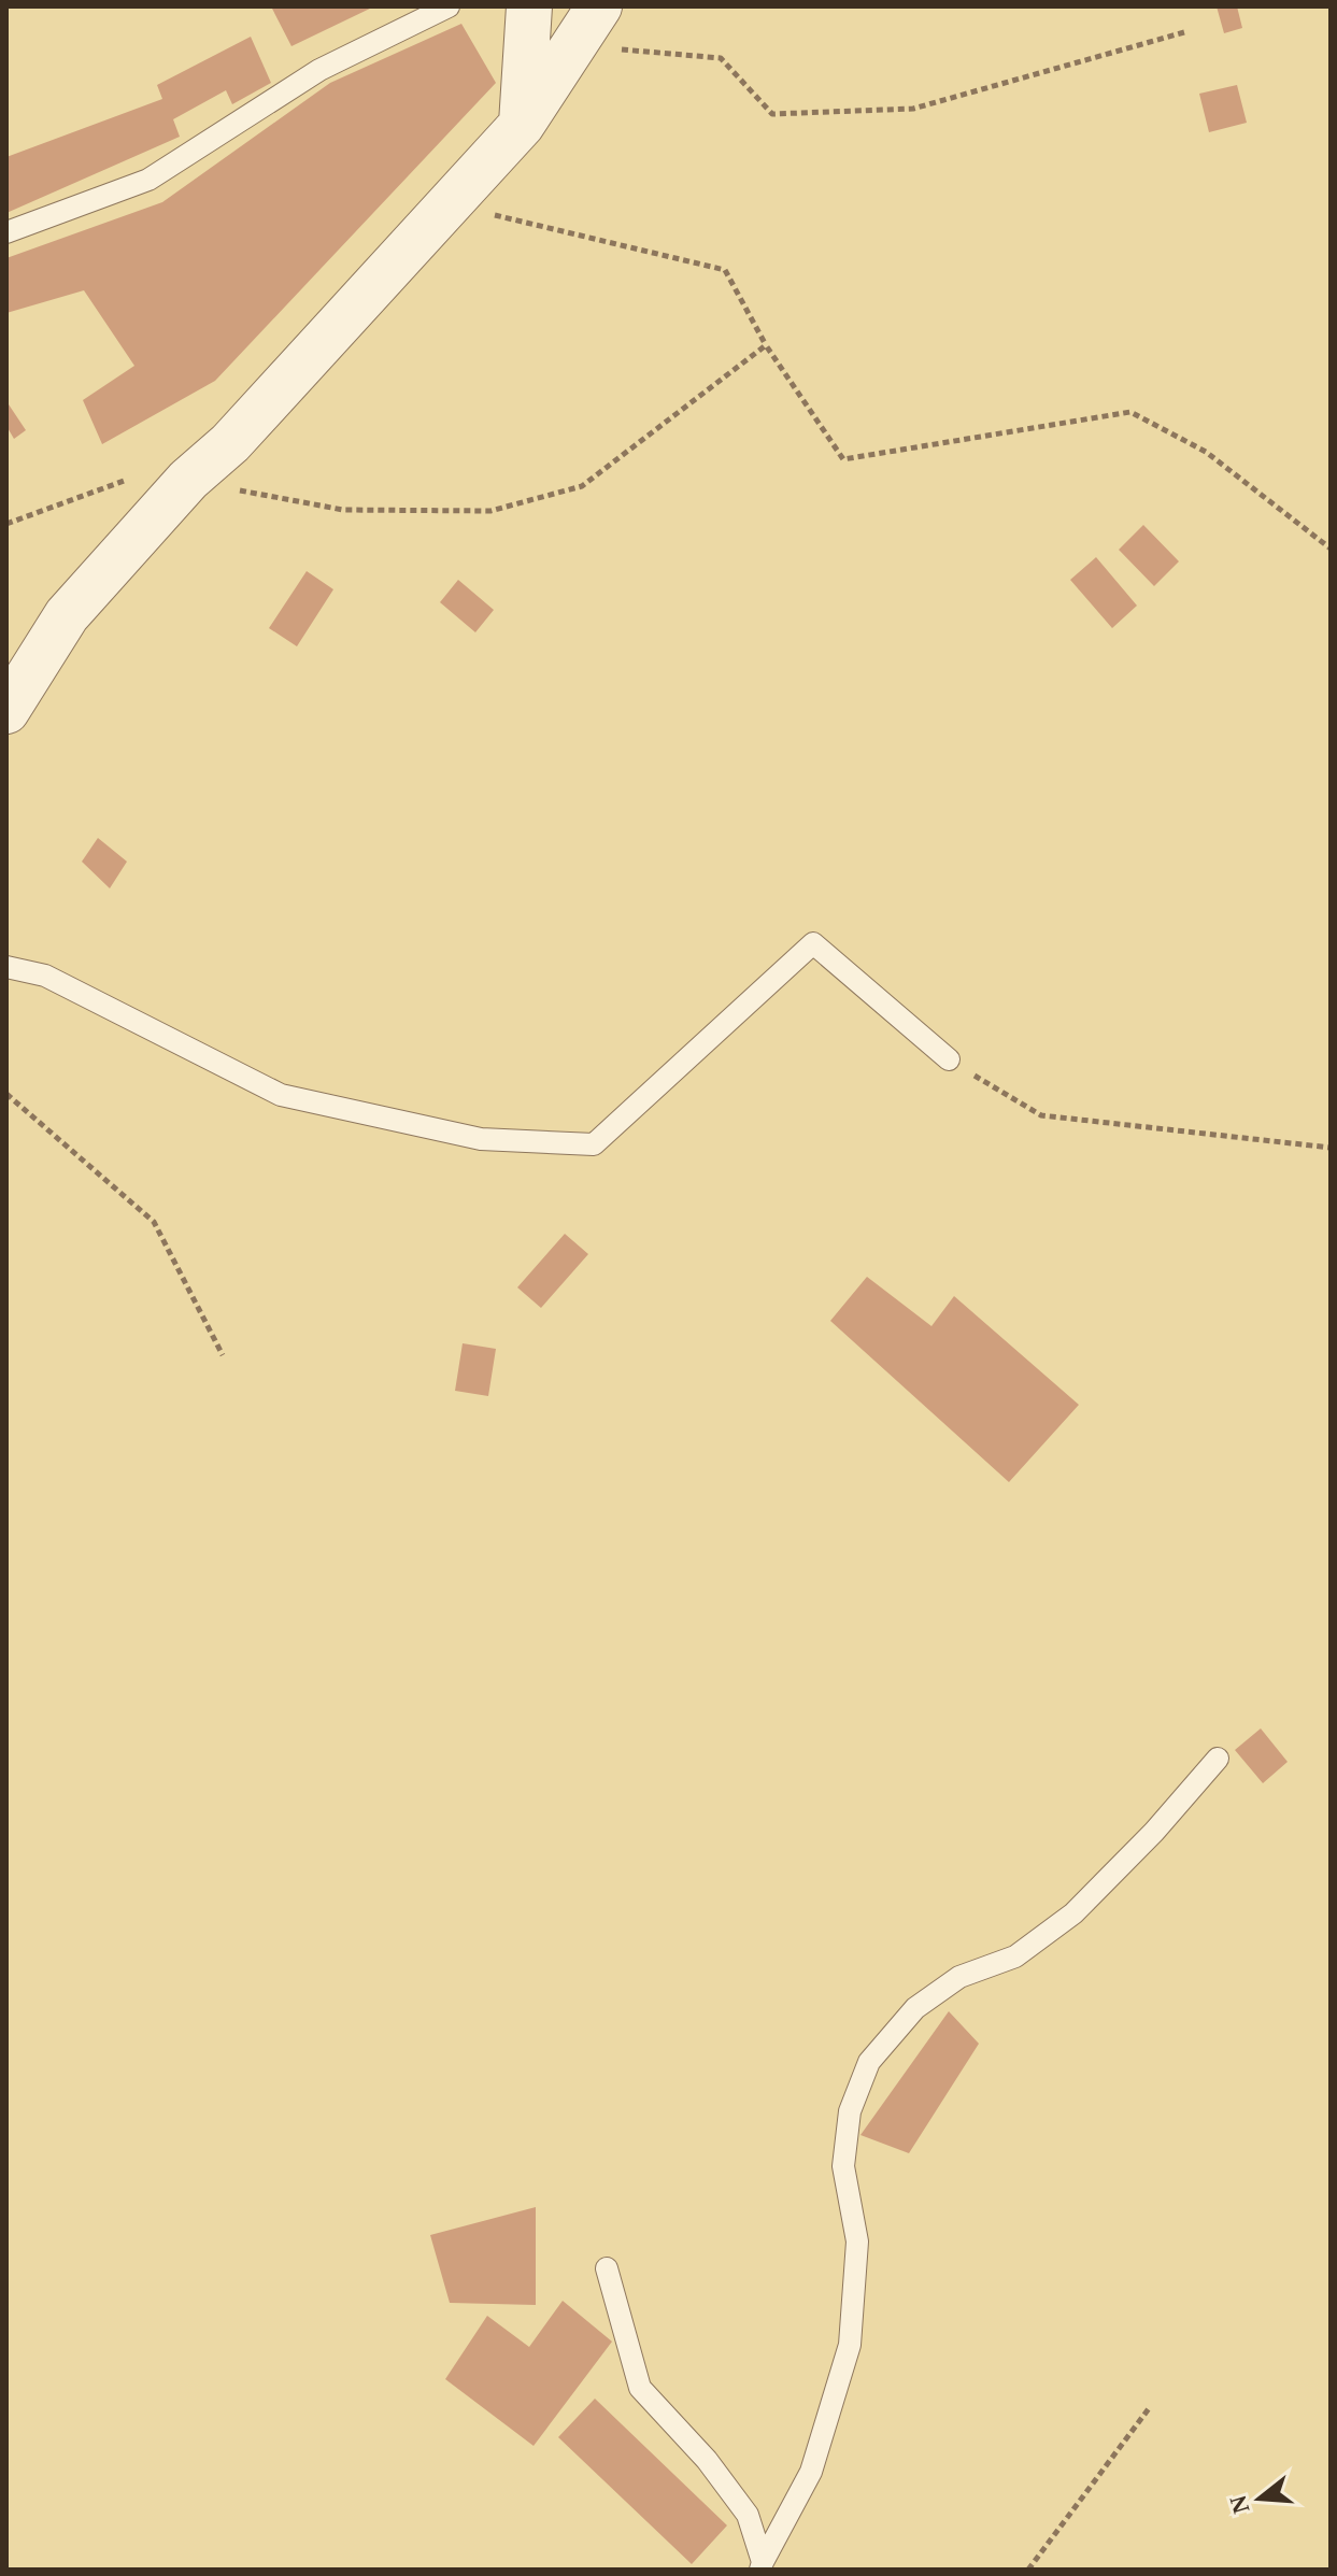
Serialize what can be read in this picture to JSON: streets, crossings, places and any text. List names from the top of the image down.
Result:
{
  "north": "left"
}
